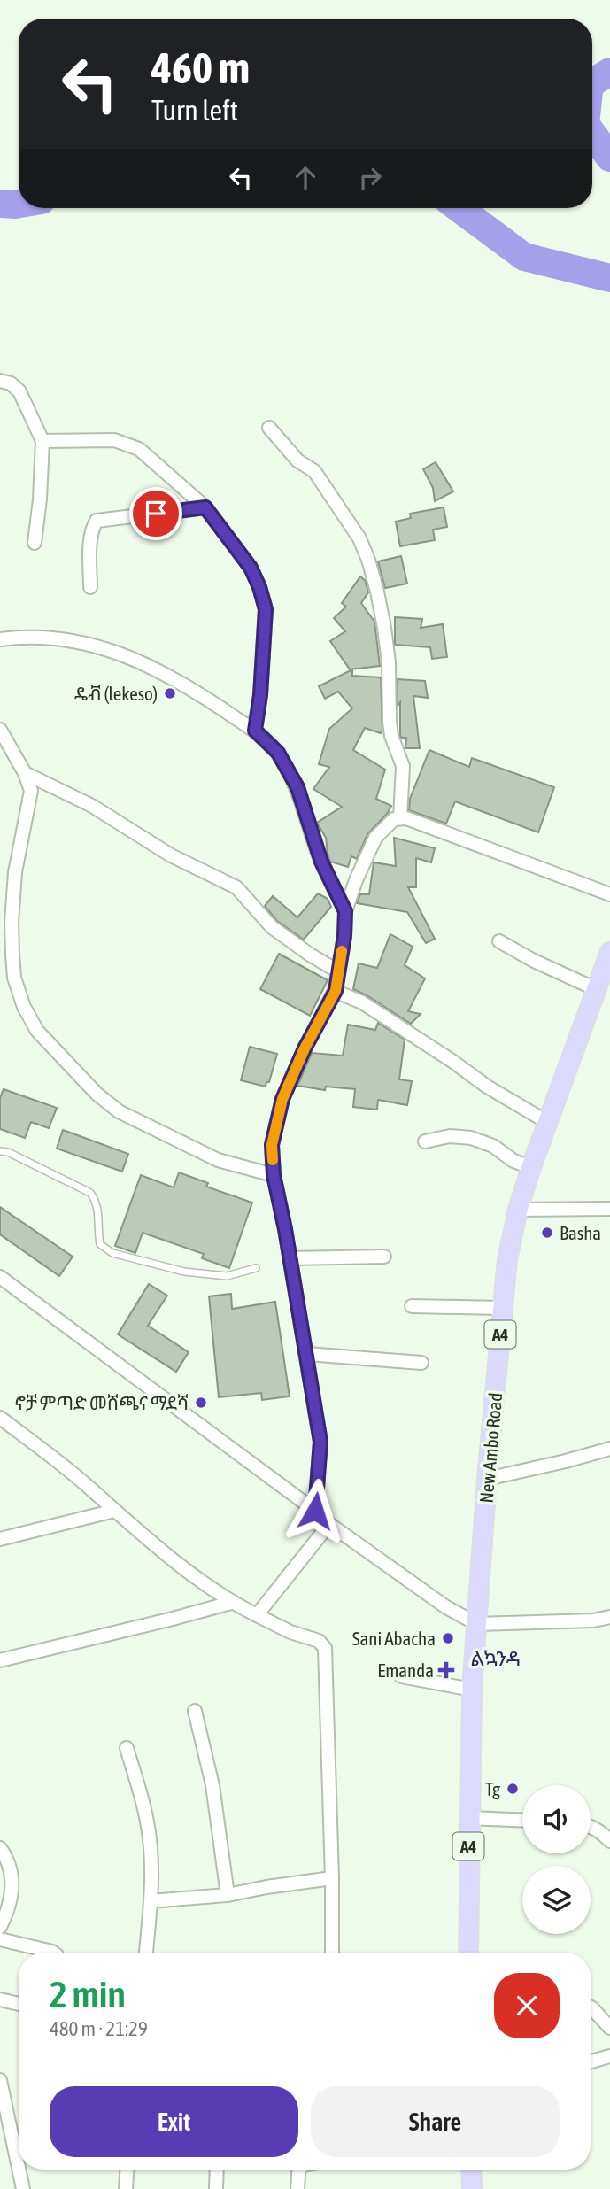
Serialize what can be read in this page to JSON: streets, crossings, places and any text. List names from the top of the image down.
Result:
{
  "streets": {
    "main road": ["A4", "New Ambo Road"]
  },
  "districts": ["ልኳንዳ"],
  "places": {
    "other": [
      "ዴቭ (lekeso)",
      "Basha",
      "ኖቻ ምጣድ መሸጫና ማደሻ",
      "Sani Abacha",
      "Tg"
    ],
    "health": ["Emanda"]
  },
  "page": {
    "turn": ["460 m", "Turn left"],
    "heading": ["2 min", "480 m · 21:29"],
    "buttons": ["Exit", "Share"]
  }
}
